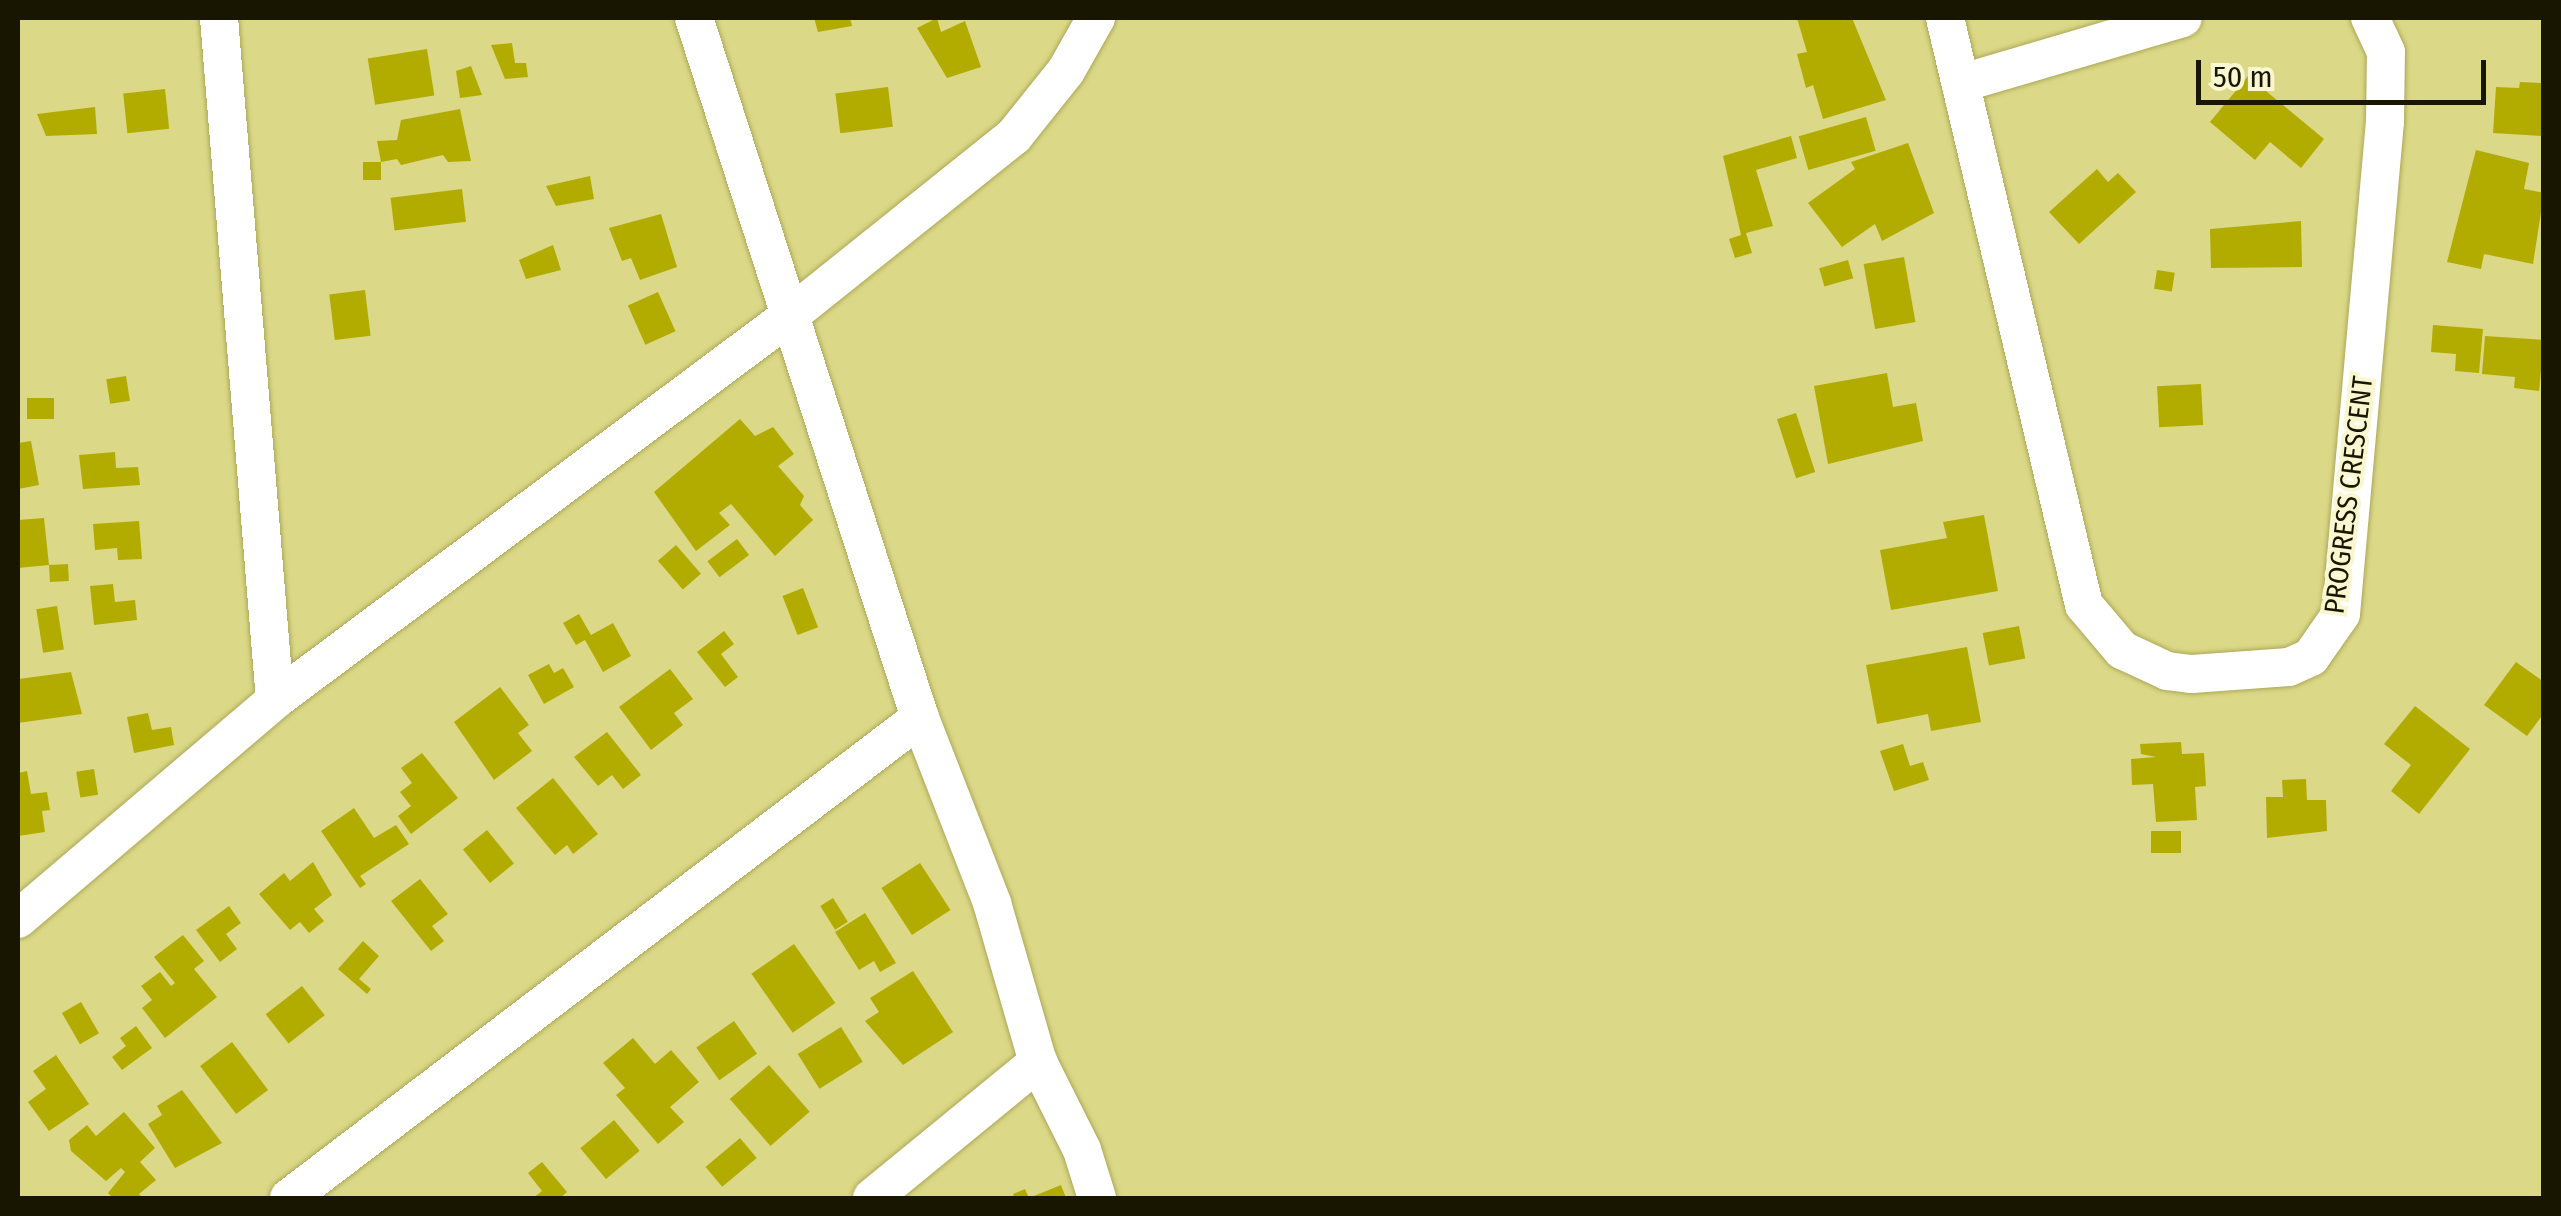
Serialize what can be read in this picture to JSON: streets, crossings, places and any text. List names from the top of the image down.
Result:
{
  "streets": {
    "street": ["PROGRESS CRESCENT"]
  },
  "scale_bar": "50 m"
}
